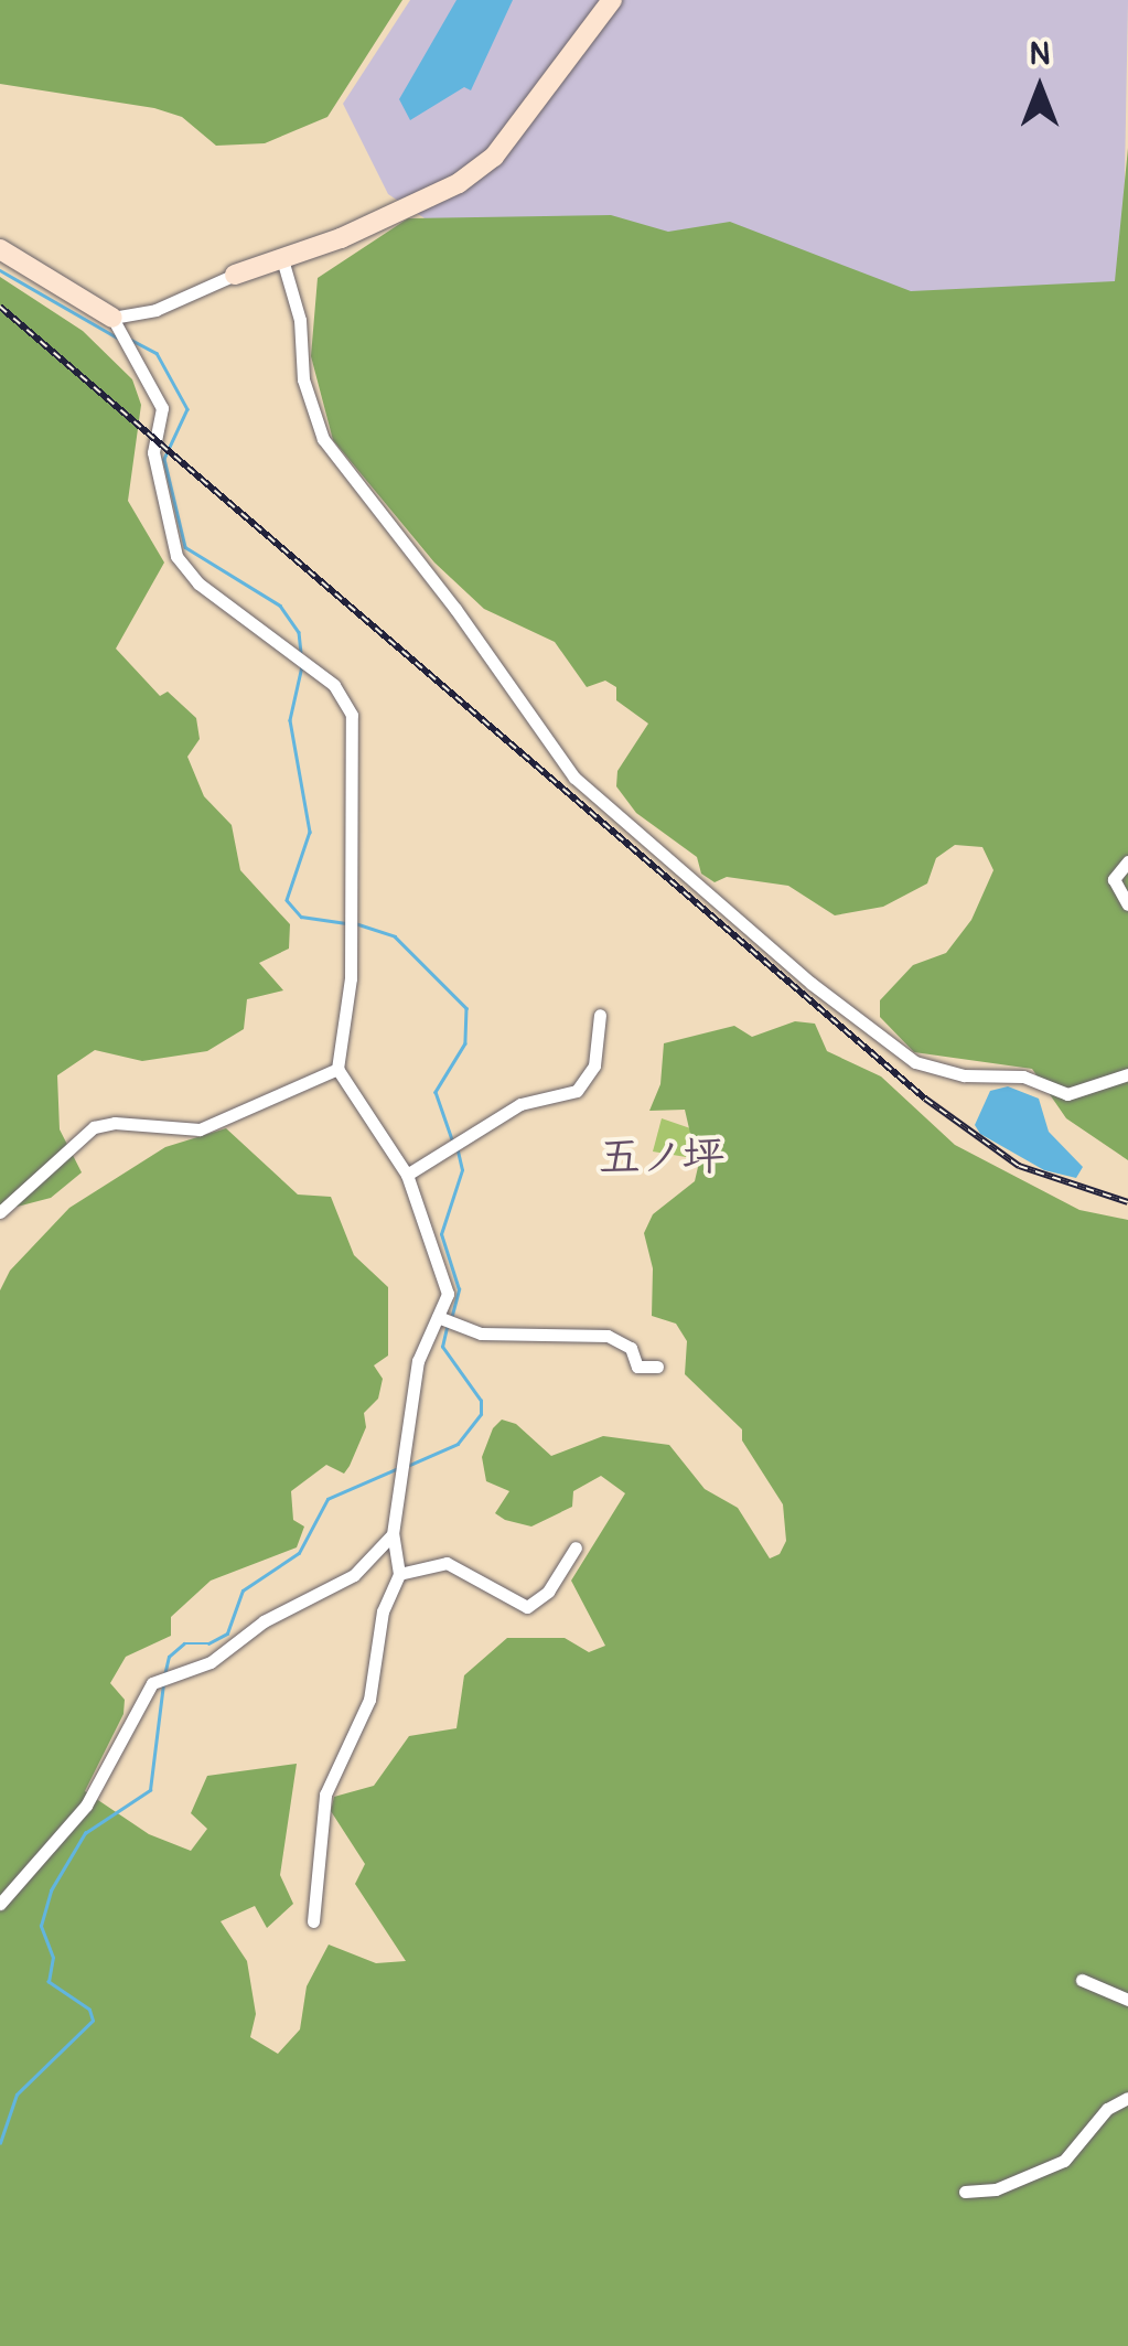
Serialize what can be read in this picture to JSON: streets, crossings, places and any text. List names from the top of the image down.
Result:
{
  "districts": ["五ノ坪"],
  "north": "top"
}
